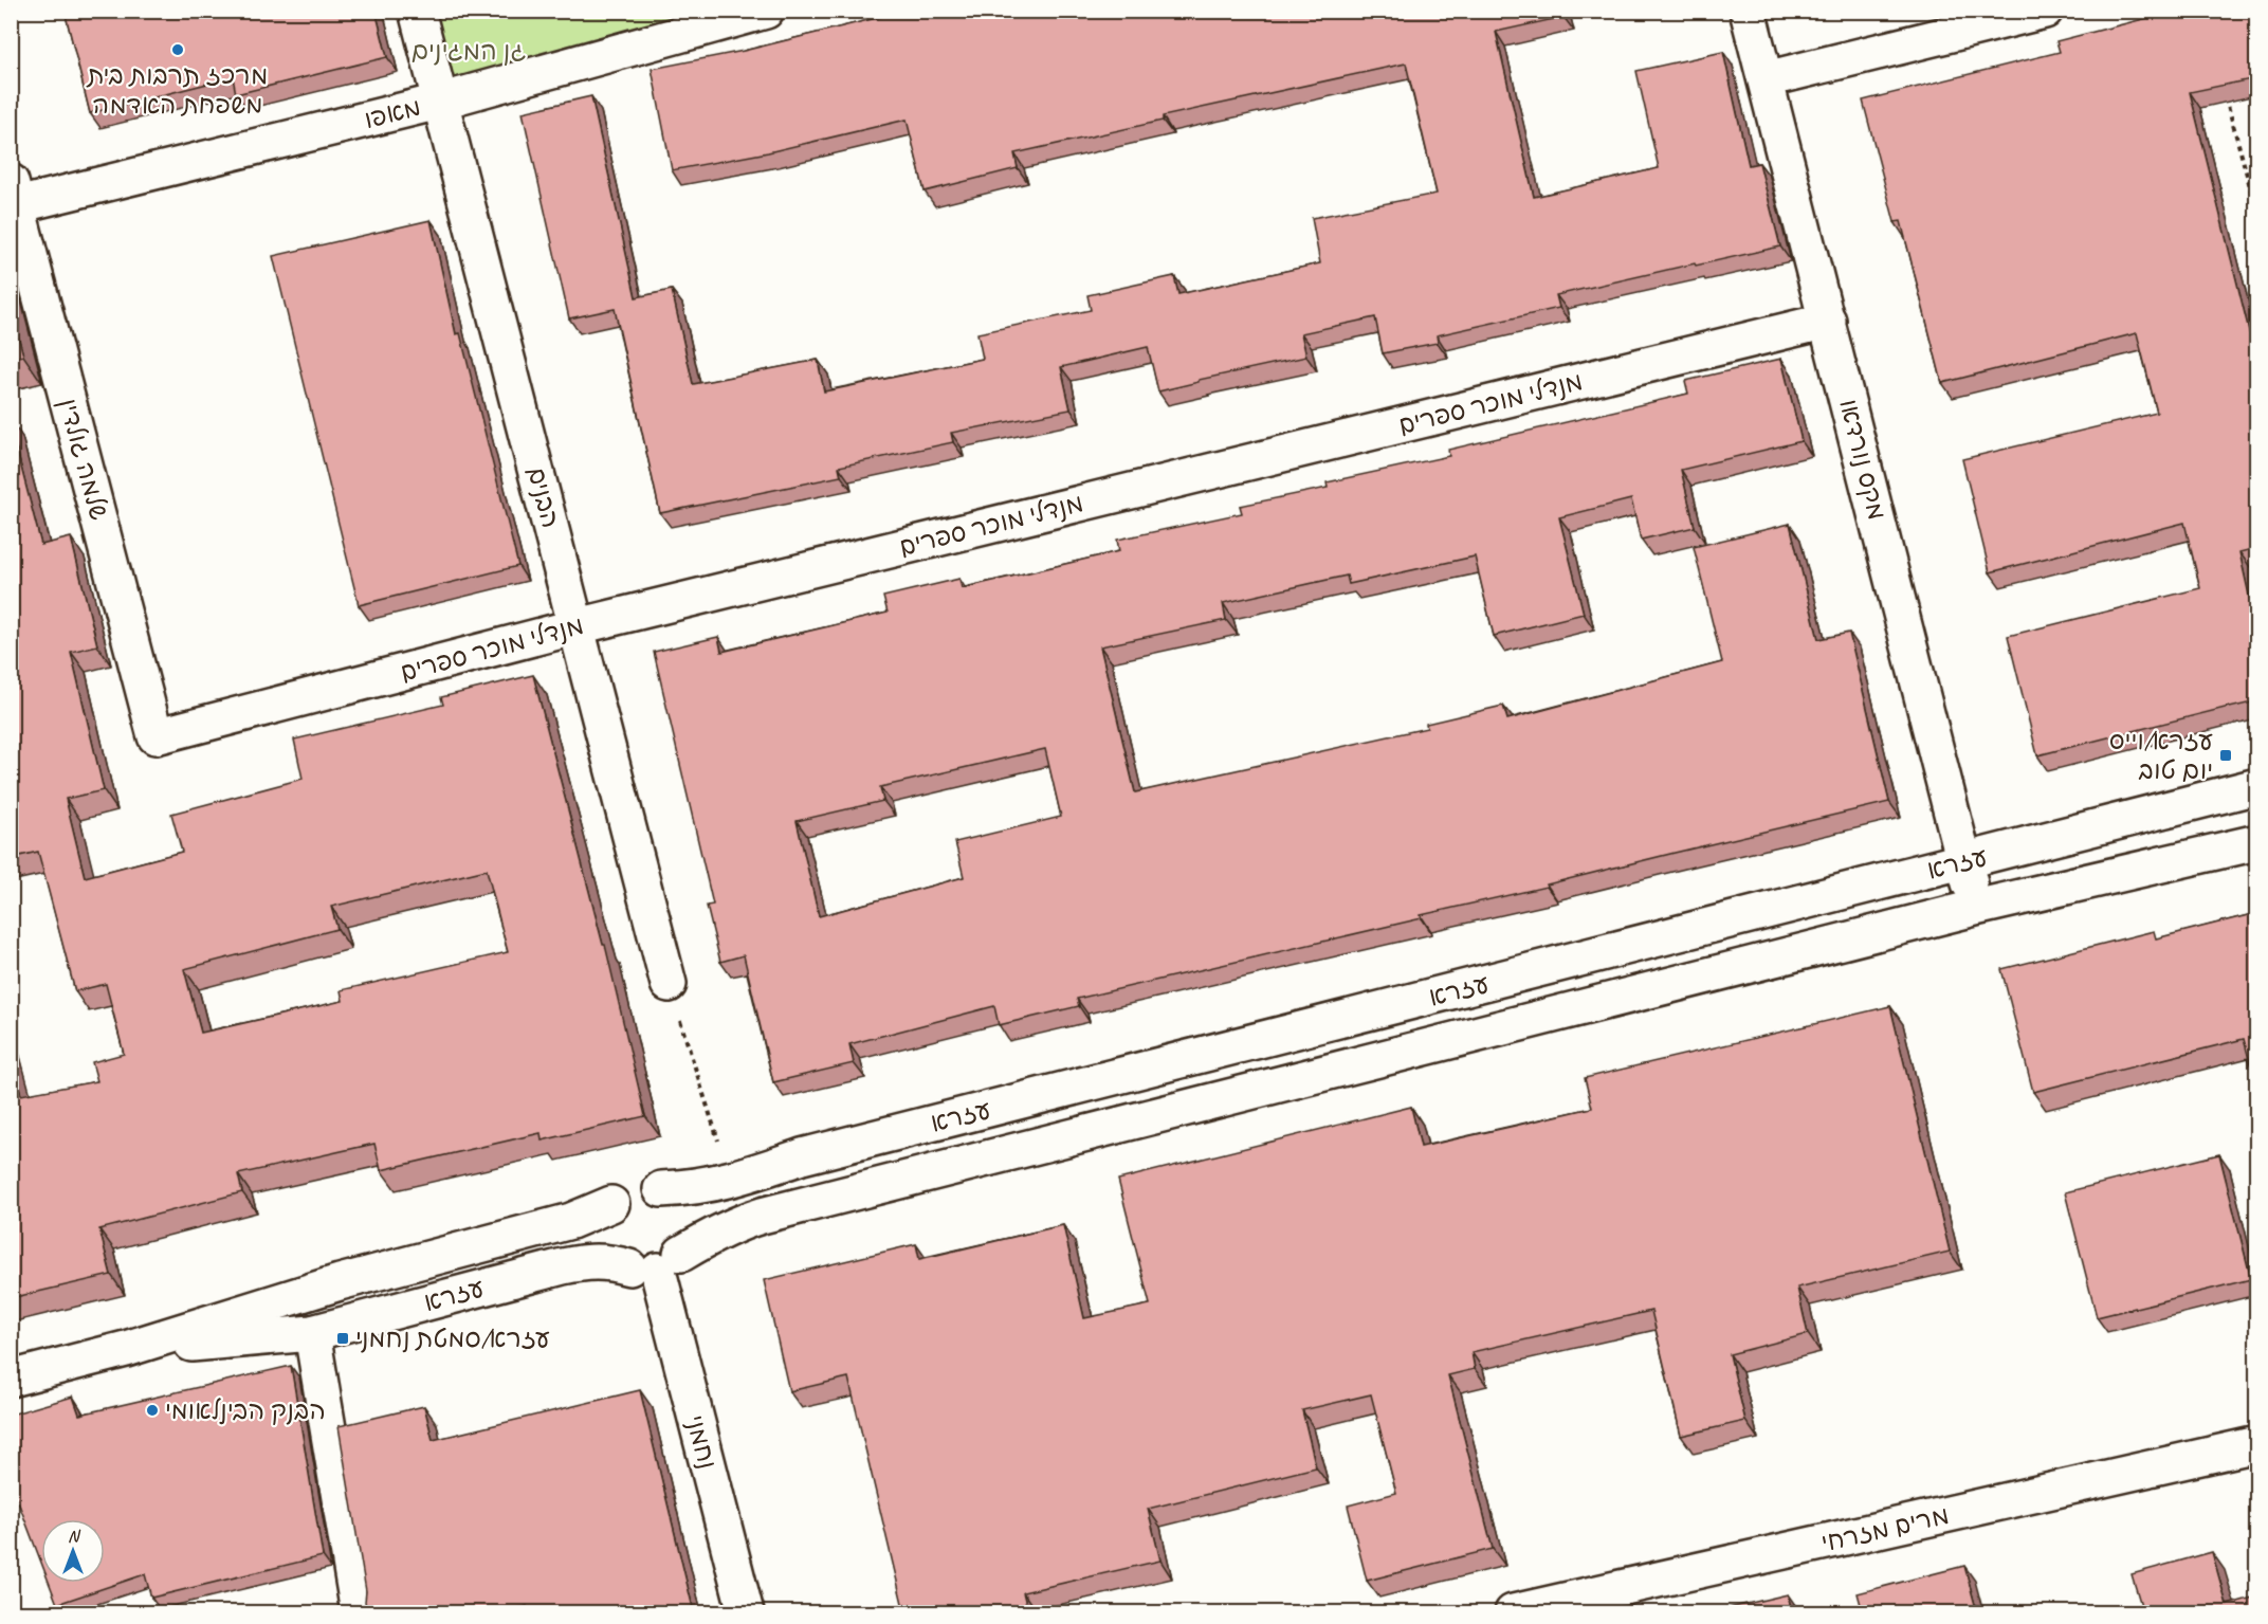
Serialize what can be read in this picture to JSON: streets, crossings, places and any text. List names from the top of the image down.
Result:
{
  "streets": {
    "street": [
      "מאפו",
      "מנדלי מוכר ספרים",
      "שלמה גולדין",
      "מקס נורדאו",
      "הבנים",
      "עזרא",
      "נחמני",
      "מרים מזרחי"
    ]
  },
  "crossings": [
    ["מאפו", "שלמה גולדין"],
    ["מאפו", "הבנים"],
    ["מנדלי מוכר ספרים", "שלמה גולדין"],
    ["מנדלי מוכר ספרים", "מקס נורדאו"],
    ["מנדלי מוכר ספרים", "הבנים"],
    ["מקס נורדאו", "עזרא"],
    ["עזרא", "נחמני"]
  ],
  "parks": ["גן המגינים"],
  "places": {
    "other": ["מרכז תרבות בית משפחת האדמה", "הבנק הבינלאומי"],
    "transit": ["עזרא/וייס יום טוב", "עזרא/סמטת נחמני"]
  },
  "north": "top"
}
